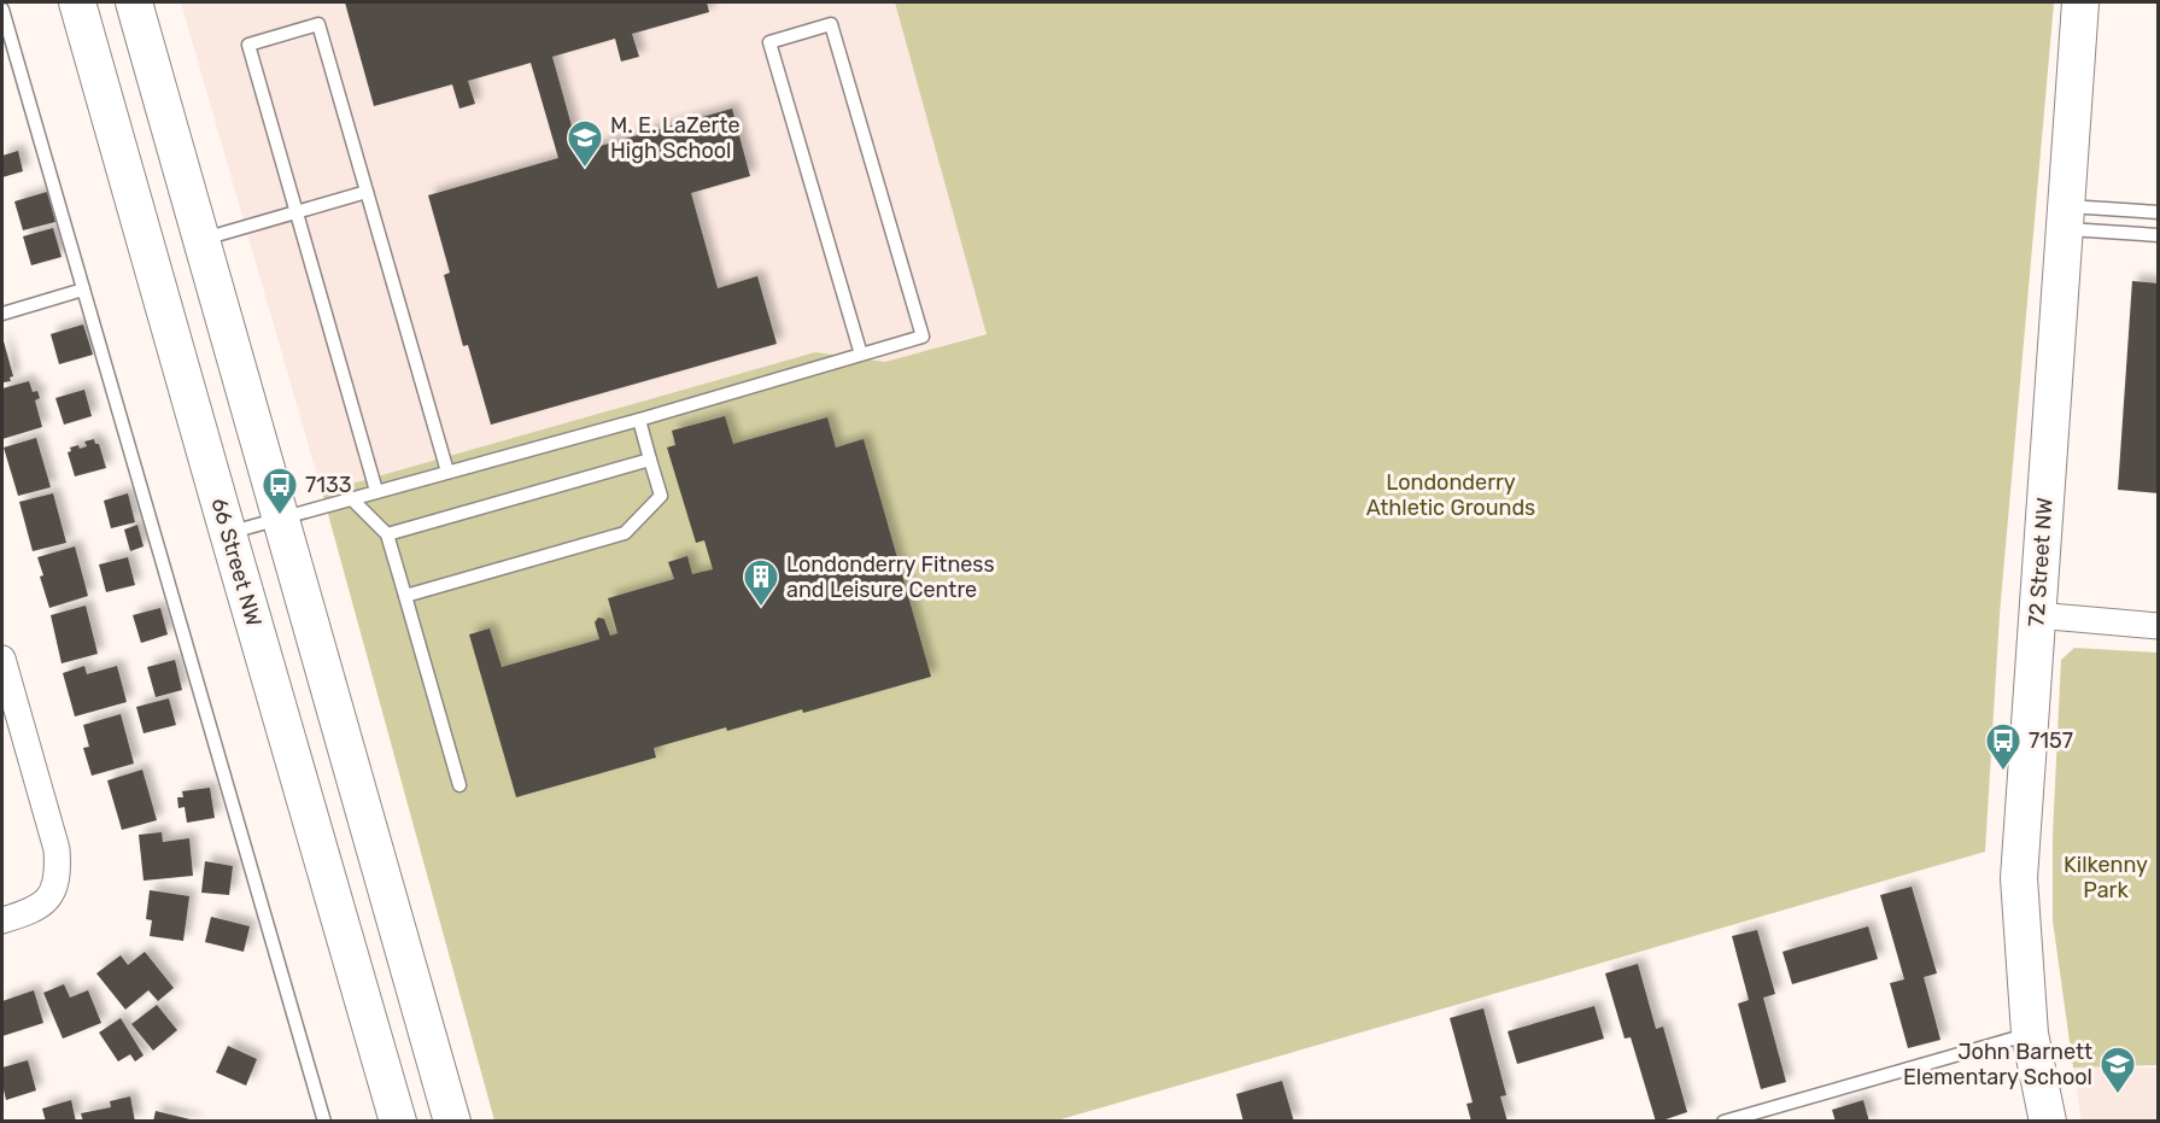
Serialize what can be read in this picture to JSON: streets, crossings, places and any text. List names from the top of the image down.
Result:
{
  "streets": {
    "main road": ["66 Street NW", "72 Street NW"]
  },
  "parks": ["Londonderry Athletic Grounds", "Kilkenny Park"],
  "places": {
    "school or university": ["M. E. LaZerte High School", "John Barnett Elementary School"],
    "bus stop": ["7133", "7157"],
    "building": ["Londonderry Fitness and Leisure Centre"]
  }
}
